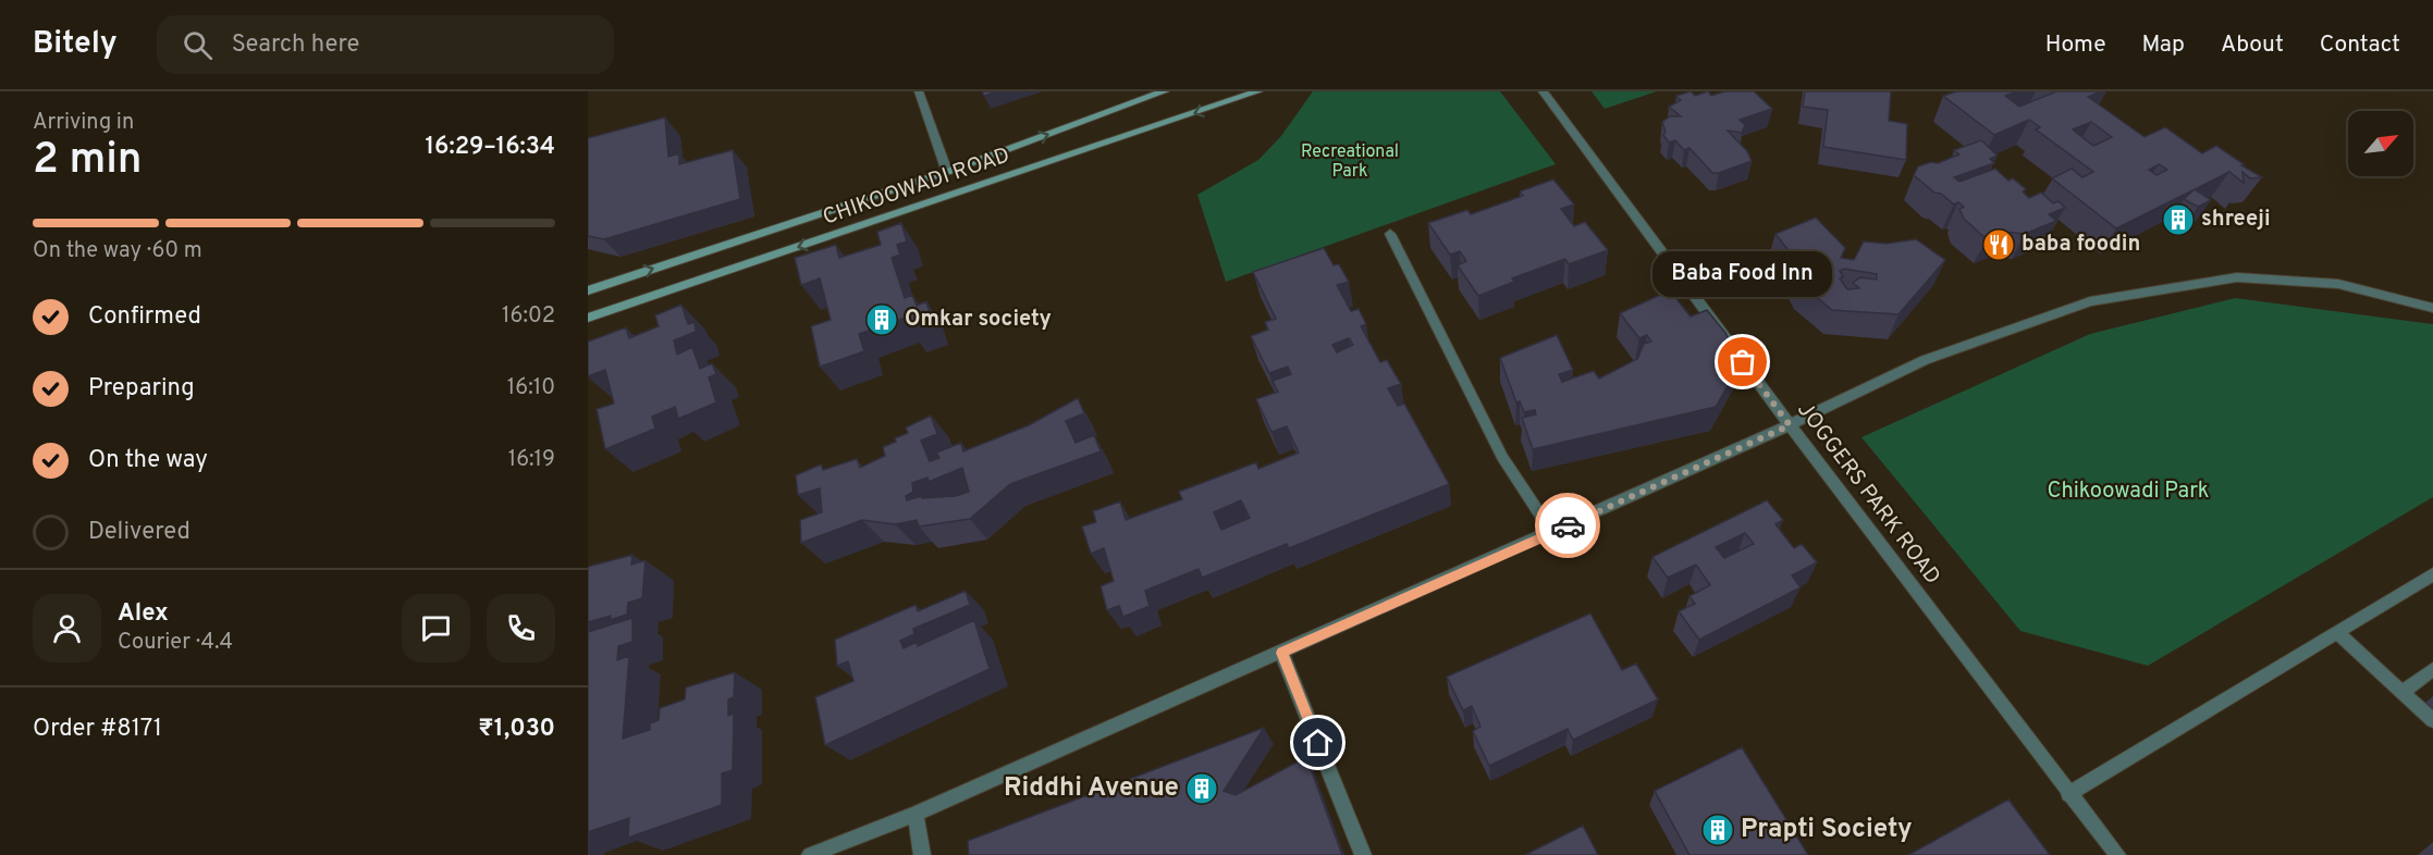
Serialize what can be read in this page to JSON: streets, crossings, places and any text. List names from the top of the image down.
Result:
{
  "streets": {
    "street": ["CHIKOOWADI ROAD", "JOGGERS PARK ROAD"]
  },
  "parks": ["Recreational Park", "Chikoowadi Park"],
  "places": {
    "building": [
      "shreeji",
      "Omkar society",
      "Riddhi Avenue",
      "Prapti Society"
    ],
    "restaurant": ["baba foodin"],
    "other": ["Baba Food Inn"]
  },
  "north": "top right",
  "page": {
    "header": "Bitely",
    "search": "Search here",
    "nav": [
      "Home",
      "Map",
      "About",
      "Contact"
    ],
    "heading": ["2 min", "Arriving in", "16:29–16:34"],
    "panel": [
      "Alex",
      "Courier · 4.4",
      "Order #8171",
      "₹1,030"
    ],
    "bar": "On the way · 60 m",
    "bubble": "Baba Food Inn",
    "list": [
      ["Confirmed", "16:02"],
      ["Preparing", "16:10"],
      ["On the way", "16:19"],
      "Delivered"
    ]
  }
}
